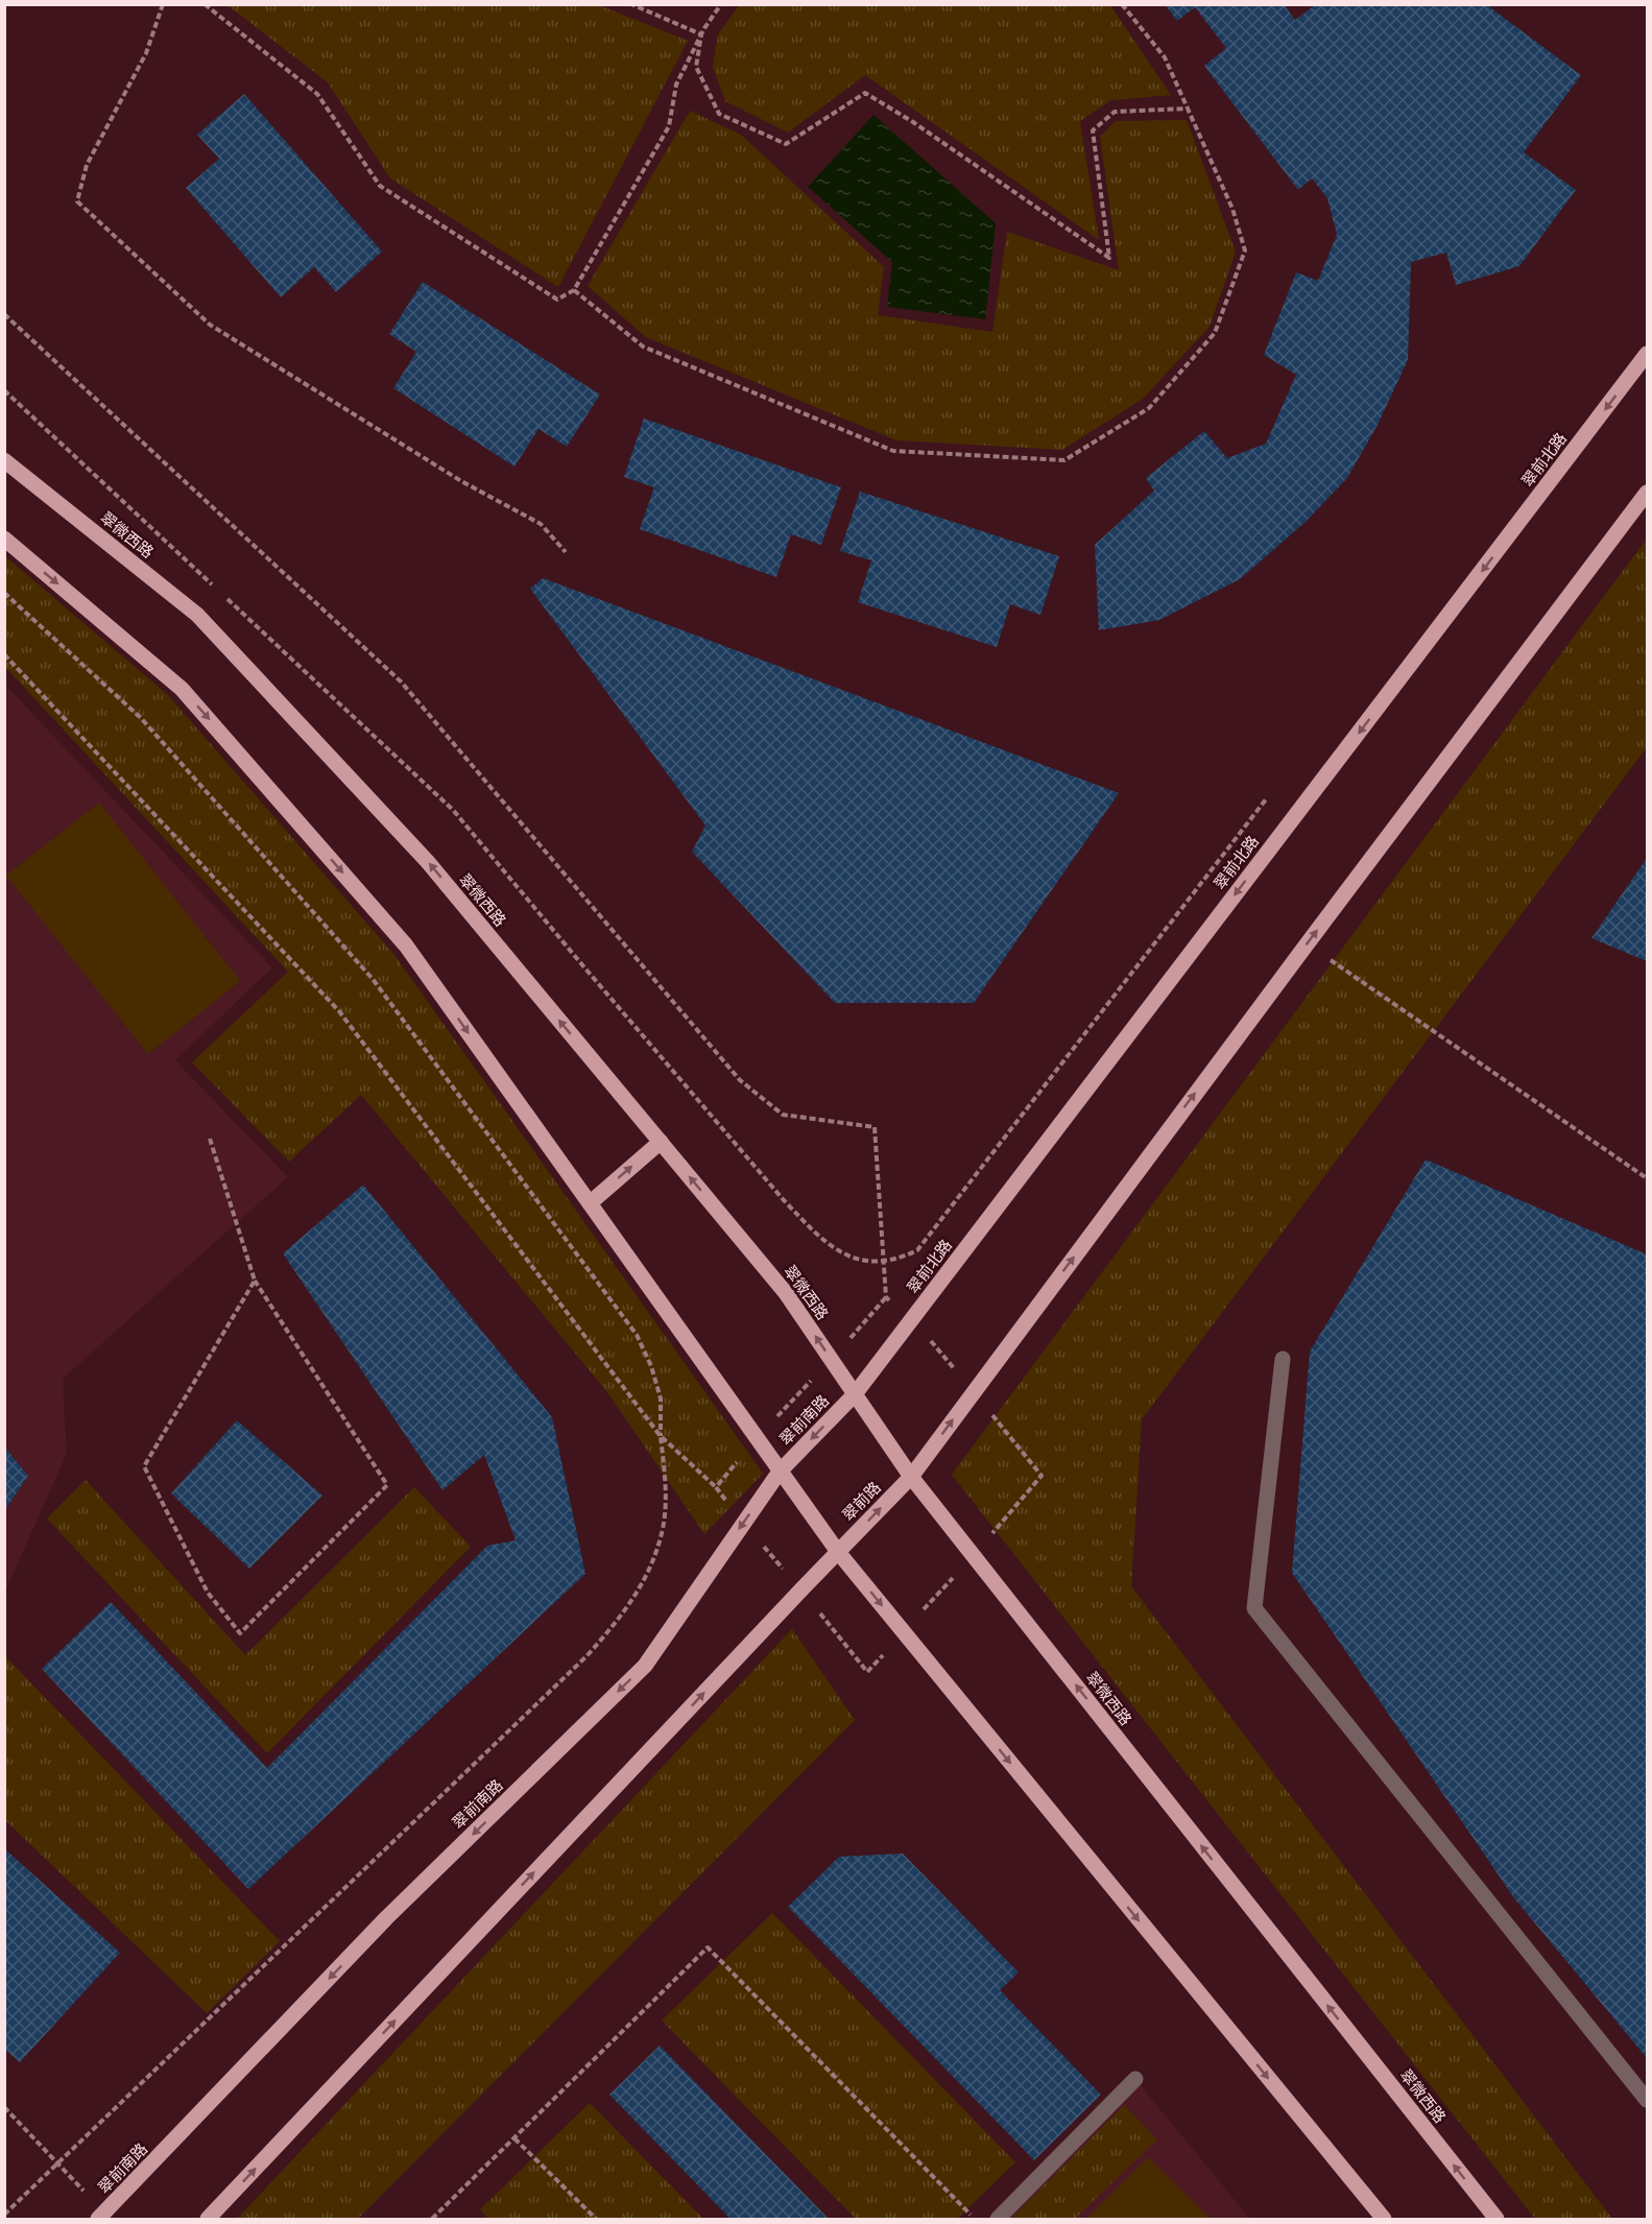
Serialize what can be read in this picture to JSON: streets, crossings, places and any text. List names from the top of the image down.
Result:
{
  "streets": {
    "main road": [
      "翠前北路",
      "翠微西路",
      "翠前南路",
      "翠前路"
    ]
  },
  "crossings": [
    ["翠前北路", "翠微西路"],
    ["翠前北路", "翠前南路"],
    ["翠微西路", "翠前南路"],
    ["翠微西路", "翠前路"]
  ],
  "one_way": ["翠前路"]
}
